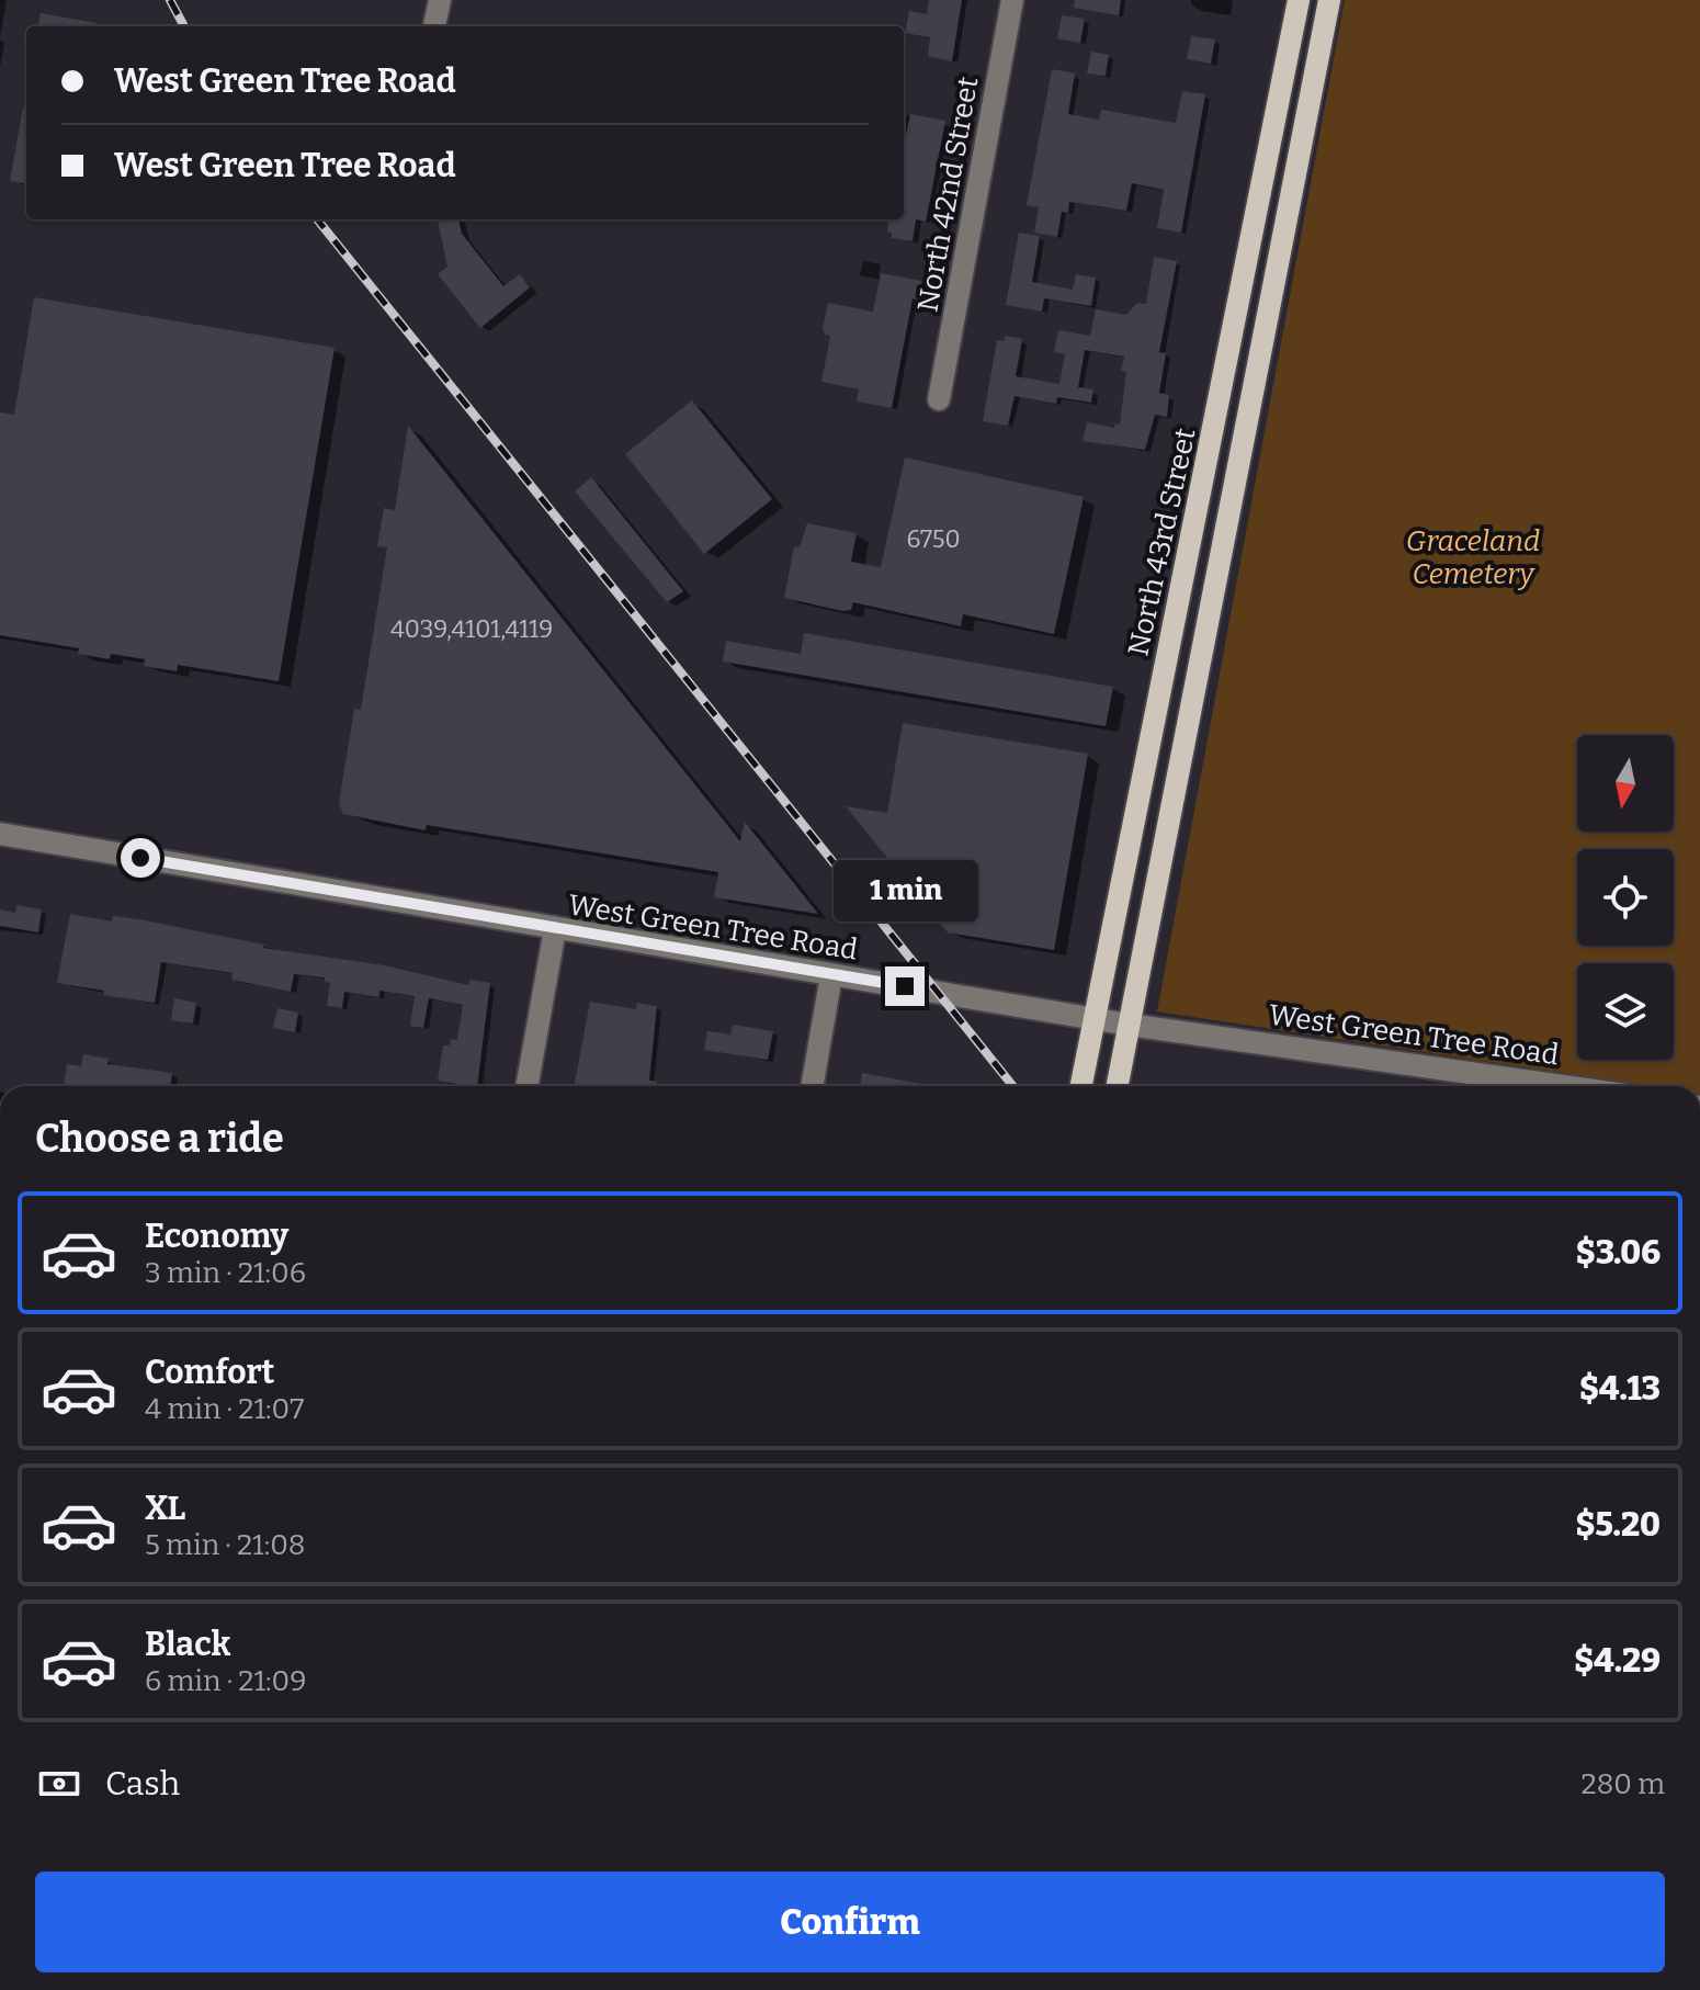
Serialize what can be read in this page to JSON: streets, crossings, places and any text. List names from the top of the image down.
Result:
{
  "streets": {
    "main road": ["North 43rd Street"],
    "street": ["North 42nd Street", "West Green Tree Road"]
  },
  "crossings": [
    ["North 43rd Street", "West Green Tree Road"]
  ],
  "parks": ["Graceland Cemetery"],
  "house_numbers": ["6750", "4039,4101,4119"],
  "north": "bottom",
  "page": {
    "banner": ["West Green Tree Road", "West Green Tree Road"],
    "bubble": "1 min",
    "heading": "Choose a ride",
    "list": [
      {
        "name": "Economy",
        "note": "3 min · 21:06",
        "value": "$3.06"
      },
      {
        "name": "Comfort",
        "note": "4 min · 21:07",
        "value": "$4.13"
      },
      {
        "name": "XL",
        "note": "5 min · 21:08",
        "value": "$5.20"
      },
      {
        "name": "Black",
        "note": "6 min · 21:09",
        "value": "$4.29"
      }
    ],
    "pay": ["Cash", "280 m"],
    "buttons": "Confirm"
  }
}
